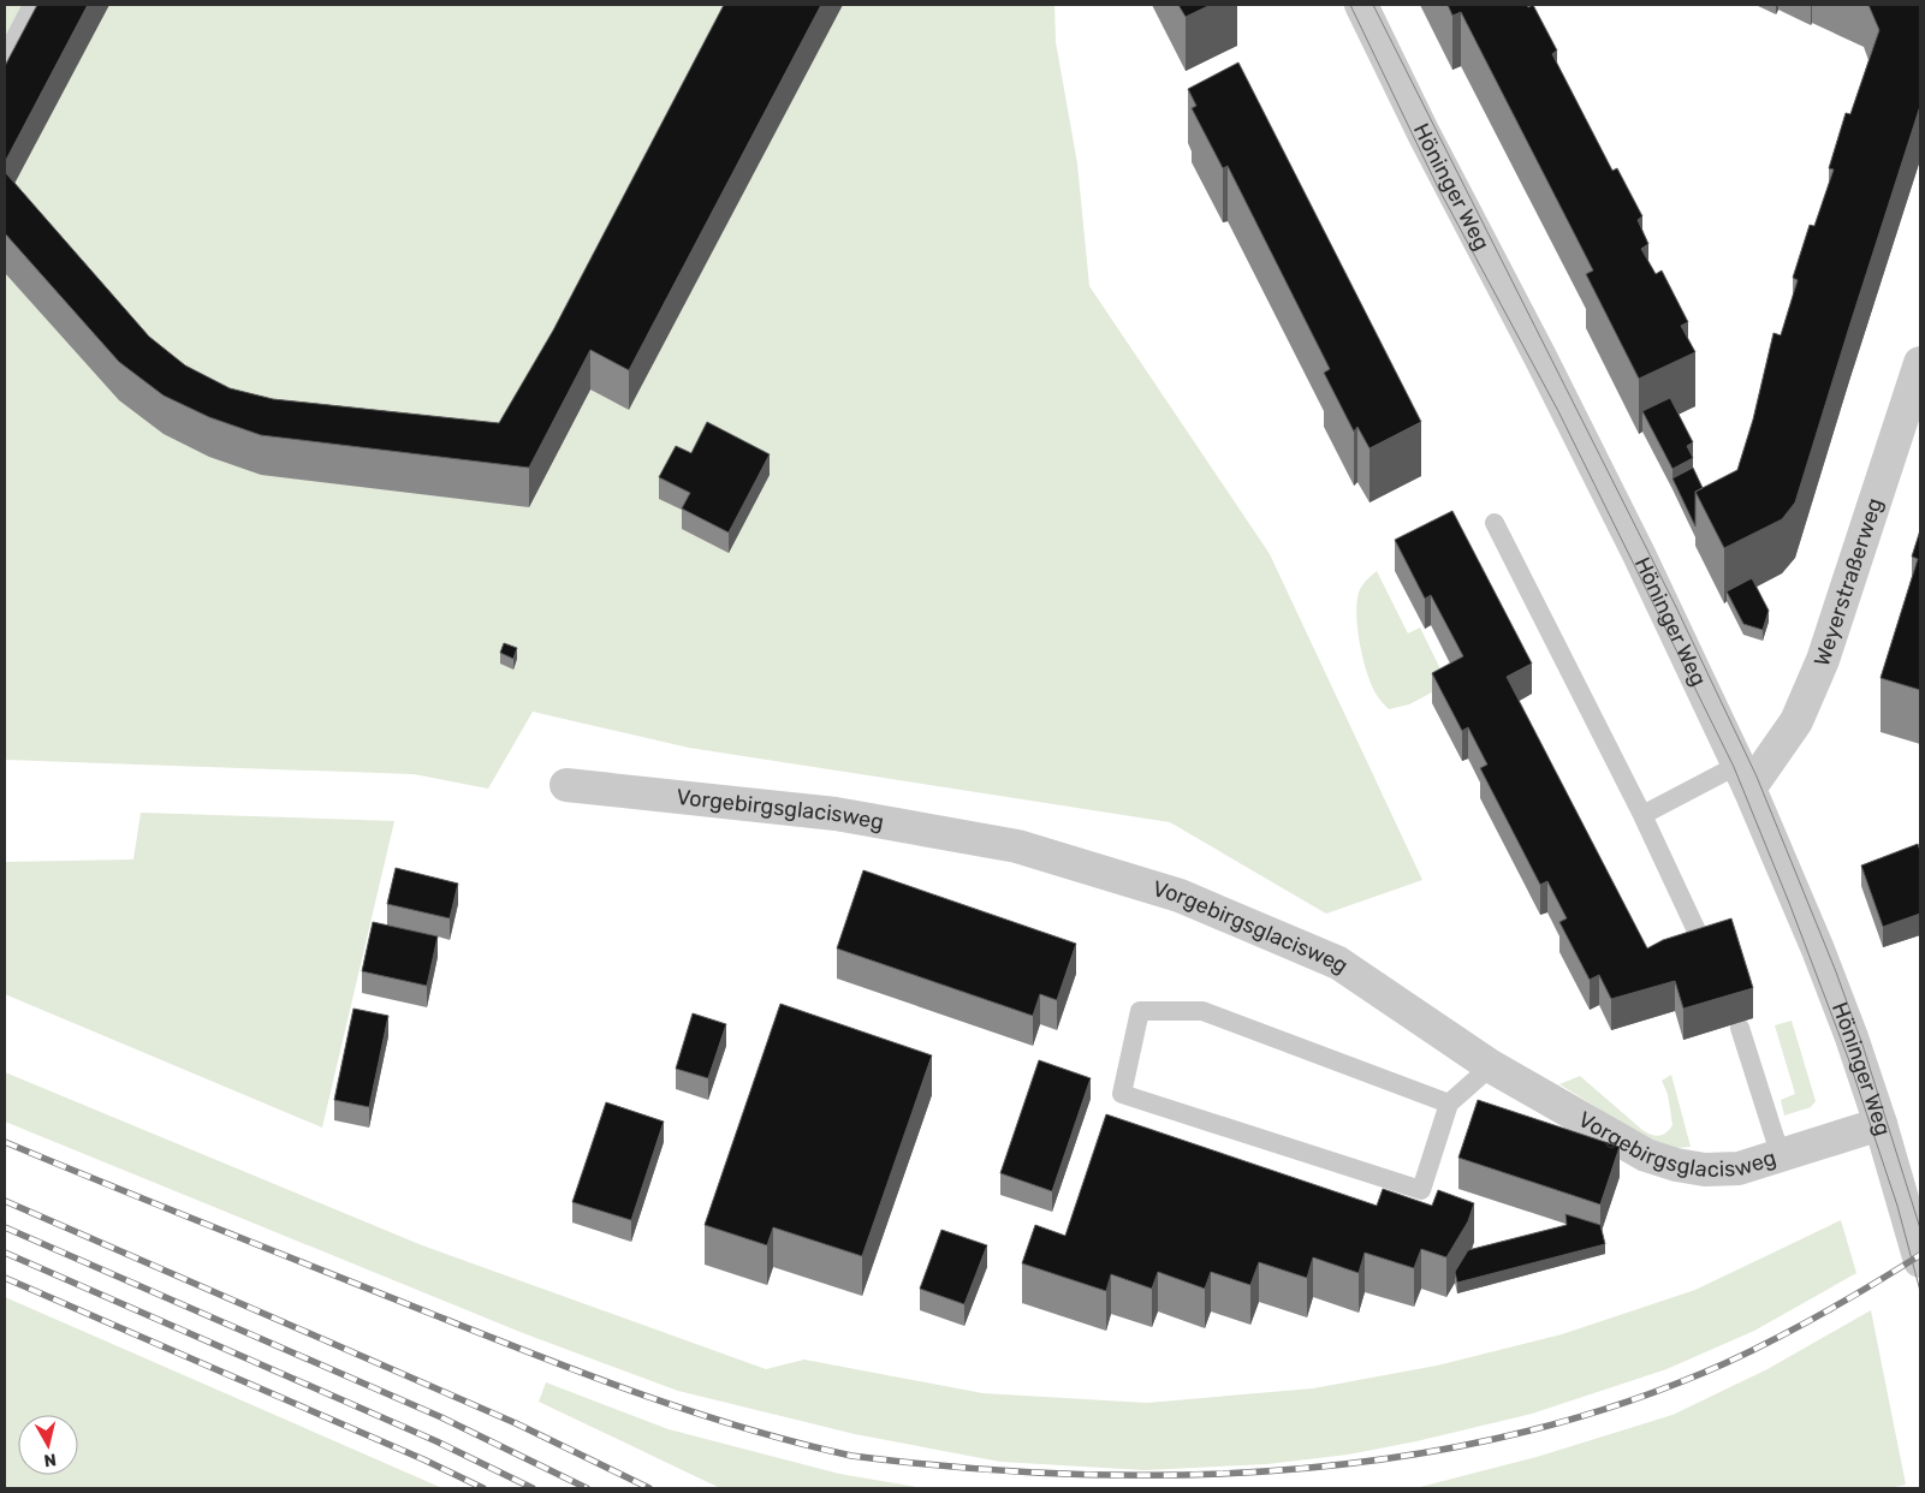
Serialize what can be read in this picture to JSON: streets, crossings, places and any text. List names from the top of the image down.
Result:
{
  "streets": {
    "street": ["Höninger Weg", "Weyerstraßerweg", "Vorgebirgsglacisweg"]
  },
  "crossings": [
    ["Höninger Weg", "Weyerstraßerweg"],
    ["Höninger Weg", "Vorgebirgsglacisweg"]
  ],
  "north": "bottom"
}
